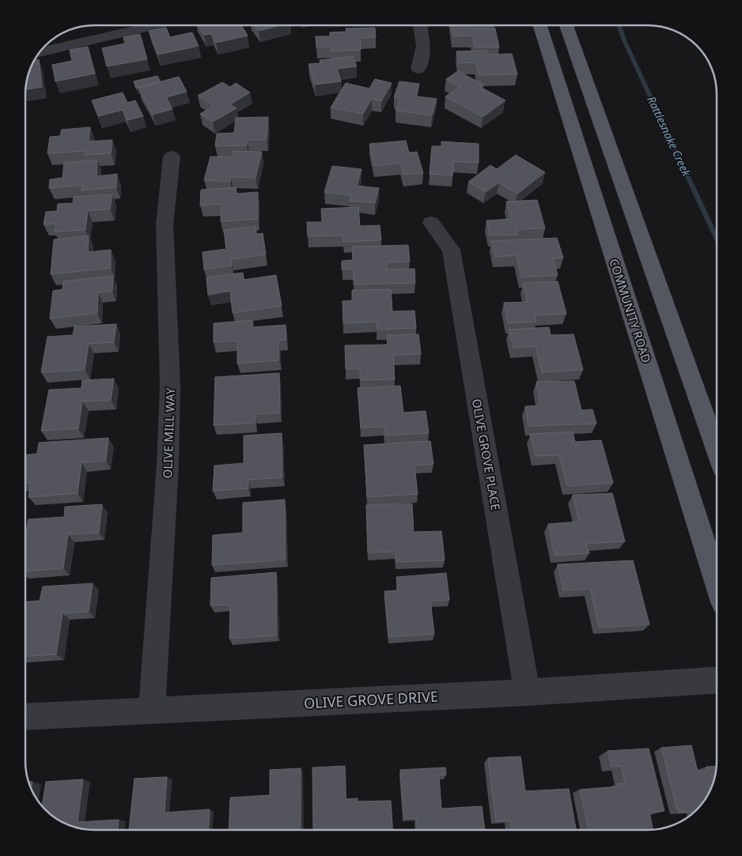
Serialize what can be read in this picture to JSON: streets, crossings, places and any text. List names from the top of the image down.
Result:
{
  "streets": {
    "main road": ["COMMUNITY ROAD"],
    "street": ["OLIVE MILL WAY", "OLIVE GROVE PLACE", "OLIVE GROVE DRIVE"]
  },
  "crossings": [
    ["OLIVE MILL WAY", "OLIVE GROVE DRIVE"],
    ["OLIVE GROVE PLACE", "OLIVE GROVE DRIVE"]
  ],
  "water": ["Rattlesnake Creek"]
}
